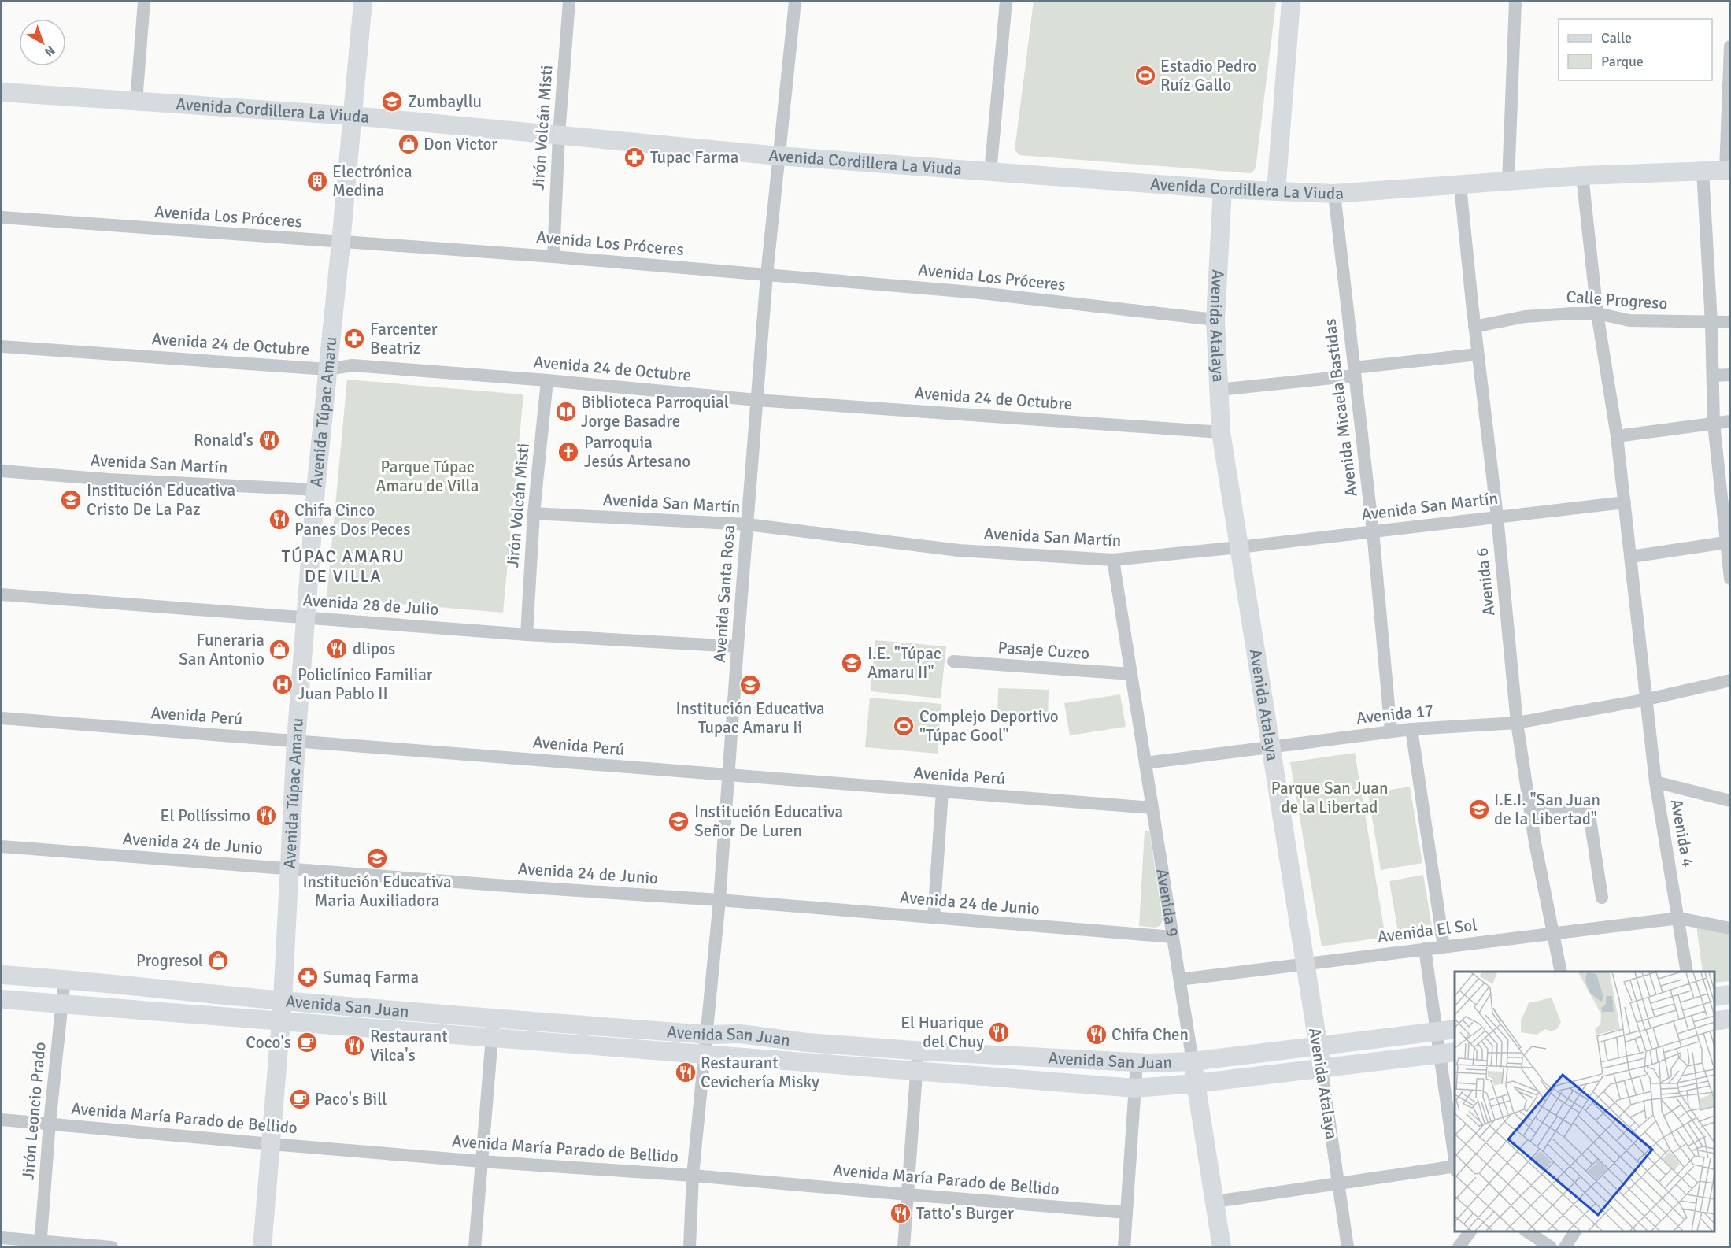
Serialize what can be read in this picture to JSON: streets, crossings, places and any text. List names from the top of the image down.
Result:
{
  "streets": {
    "street": [
      "Avenida Cordillera La Viuda",
      "Jirón Volcán Misti",
      "Avenida Los Próceres",
      "Calle Progreso",
      "Avenida Atalaya",
      "Avenida 24 de Octubre",
      "Avenida Micaela Bastidas",
      "Avenida Túpac Amaru",
      "Avenida San Martín",
      "Avenida 6",
      "Avenida Santa Rosa",
      "Avenida 28 de Julio",
      "Pasaje Cuzco",
      "Avenida 17",
      "Avenida Perú",
      "Avenida 4",
      "Avenida 24 de Junio",
      "Avenida 9",
      "Avenida El Sol",
      "Avenida San Juan",
      "Jirón Leoncio Prado",
      "Avenida María Parado de Bellido"
    ]
  },
  "crossings": [
    ["Avenida Cordillera La Viuda", "Jirón Volcán Misti"],
    ["Avenida Cordillera La Viuda", "Avenida Atalaya"],
    ["Avenida Cordillera La Viuda", "Avenida Micaela Bastidas"],
    ["Avenida Cordillera La Viuda", "Avenida Túpac Amaru"],
    ["Avenida Cordillera La Viuda", "Avenida 6"],
    ["Avenida Cordillera La Viuda", "Avenida Santa Rosa"],
    ["Avenida Cordillera La Viuda", "Avenida 4"],
    ["Jirón Volcán Misti", "Avenida Los Próceres"],
    ["Jirón Volcán Misti", "Avenida 24 de Octubre"],
    ["Jirón Volcán Misti", "Avenida San Martín"],
    ["Jirón Volcán Misti", "Avenida 28 de Julio"],
    ["Avenida Los Próceres", "Avenida Atalaya"],
    ["Avenida Los Próceres", "Avenida Túpac Amaru"],
    ["Avenida Los Próceres", "Avenida Santa Rosa"],
    ["Calle Progreso", "Avenida 6"],
    ["Calle Progreso", "Avenida 4"],
    ["Avenida Atalaya", "Avenida 24 de Octubre"],
    ["Avenida Atalaya", "Avenida San Martín"],
    ["Avenida Atalaya", "Avenida 17"],
    ["Avenida Atalaya", "Avenida El Sol"],
    ["Avenida Atalaya", "Avenida San Juan"],
    ["Avenida 24 de Octubre", "Avenida Túpac Amaru"],
    ["Avenida 24 de Octubre", "Avenida Santa Rosa"],
    ["Avenida Micaela Bastidas", "Avenida San Martín"],
    ["Avenida Micaela Bastidas", "Avenida 17"],
    ["Avenida Túpac Amaru", "Avenida San Martín"],
    ["Avenida Túpac Amaru", "Avenida 28 de Julio"],
    ["Avenida Túpac Amaru", "Avenida Perú"],
    ["Avenida Túpac Amaru", "Avenida 24 de Junio"],
    ["Avenida Túpac Amaru", "Avenida San Juan"],
    ["Avenida Túpac Amaru", "Avenida María Parado de Bellido"],
    ["Avenida San Martín", "Avenida 6"],
    ["Avenida San Martín", "Avenida Santa Rosa"],
    ["Avenida San Martín", "Avenida 4"],
    ["Avenida San Martín", "Avenida 9"],
    ["Avenida 6", "Avenida 17"],
    ["Avenida 6", "Avenida El Sol"],
    ["Avenida Santa Rosa", "Avenida 28 de Julio"],
    ["Avenida Santa Rosa", "Avenida Perú"],
    ["Avenida Santa Rosa", "Avenida 24 de Junio"],
    ["Avenida Santa Rosa", "Avenida San Juan"],
    ["Avenida Santa Rosa", "Avenida María Parado de Bellido"],
    ["Pasaje Cuzco", "Avenida 9"],
    ["Avenida 17", "Avenida 4"],
    ["Avenida 17", "Avenida 9"],
    ["Avenida Perú", "Avenida 9"],
    ["Avenida 4", "Avenida El Sol"],
    ["Avenida 24 de Junio", "Avenida 9"],
    ["Avenida 9", "Avenida El Sol"],
    ["Avenida 9", "Avenida San Juan"],
    ["Avenida San Juan", "Jirón Leoncio Prado"],
    ["Jirón Leoncio Prado", "Avenida María Parado de Bellido"]
  ],
  "districts": ["TÚPAC AMARU DE VILLA"],
  "parks": ["Parque Túpac Amaru de Villa", "Parque San Juan de la Libertad"],
  "places": {
    "sports": ["Estadio Pedro Ruíz Gallo", "Complejo Deportivo \"Túpac Gool\""],
    "school or university": [
      "Zumbayllu",
      "Institución Educativa Cristo De La Paz",
      "I.E. \"Túpac Amaru II\"",
      "Institución Educativa Tupac Amaru Ii",
      "I.E.I. \"San Juan de la Libertad\"",
      "Institución Educativa Señor De Luren",
      "Institución Educativa Maria Auxiliadora"
    ],
    "shop": ["Don Victor", "Funeraria San Antonio", "Progresol"],
    "pharmacy": ["Tupac Farma", "Farcenter Beatriz", "Sumaq Farma"],
    "building": ["Electrónica Medina"],
    "library": ["Biblioteca Parroquial Jorge Basadre"],
    "restaurant": [
      "Ronald's",
      "Chifa Cinco Panes Dos Peces",
      "dlipos",
      "El Pollíssimo",
      "El Huarique del Chuy",
      "Chifa Chen",
      "Restaurant Vilca's",
      "Restaurant Cevichería Misky",
      "Tatto's Burger"
    ],
    "church": ["Parroquia Jesús Artesano"],
    "hospital": ["Policlínico Familiar Juan Pablo II"],
    "cafe": ["Coco's", "Paco's Bill"]
  },
  "legend": ["Calle", "Parque"],
  "north": "bottom right"
}
